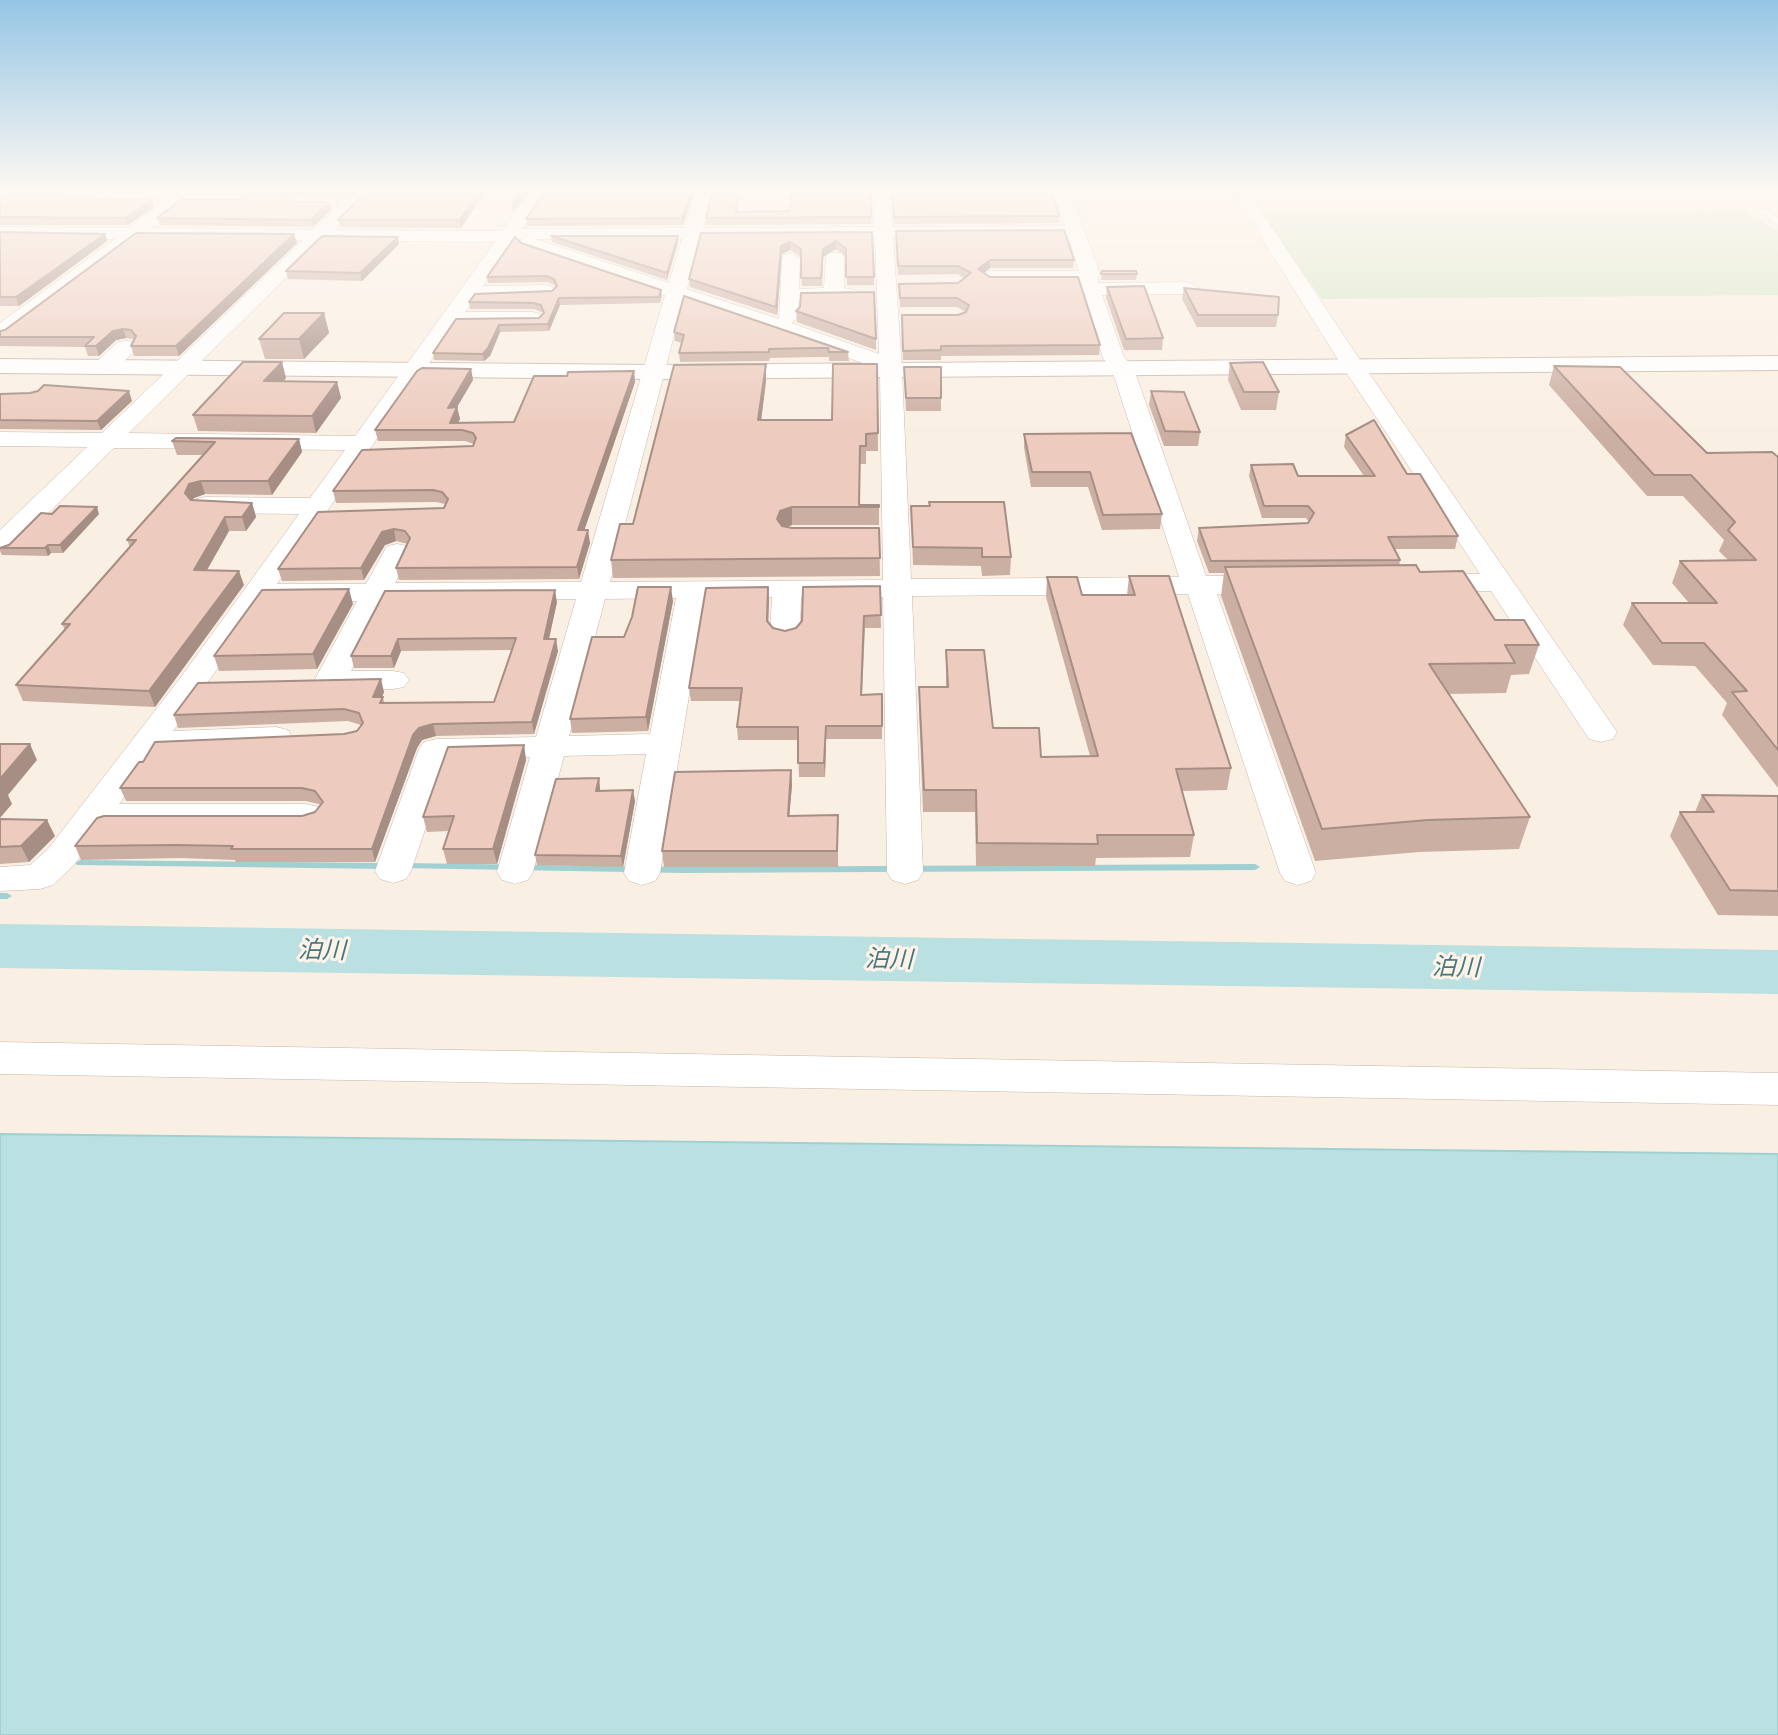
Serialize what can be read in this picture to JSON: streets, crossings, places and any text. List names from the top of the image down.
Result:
{
  "water": ["泊川"]
}
